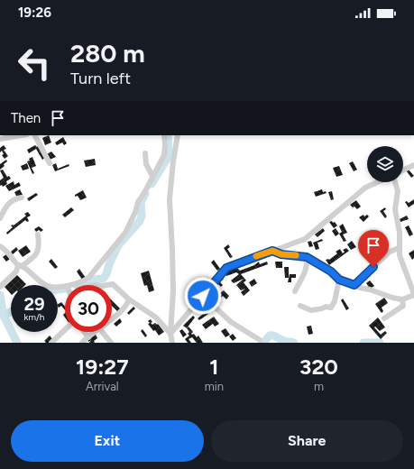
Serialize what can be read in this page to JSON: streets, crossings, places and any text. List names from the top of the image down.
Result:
{
  "page": {
    "status": "19:26",
    "turn": ["280 m", "Turn left"],
    "then": "Then",
    "speed": "29 km/h",
    "limit": "30",
    "eta": [
      "19:27",
      "Arrival",
      "1",
      "min",
      "320",
      "m"
    ],
    "buttons": ["Exit", "Share"]
  }
}
